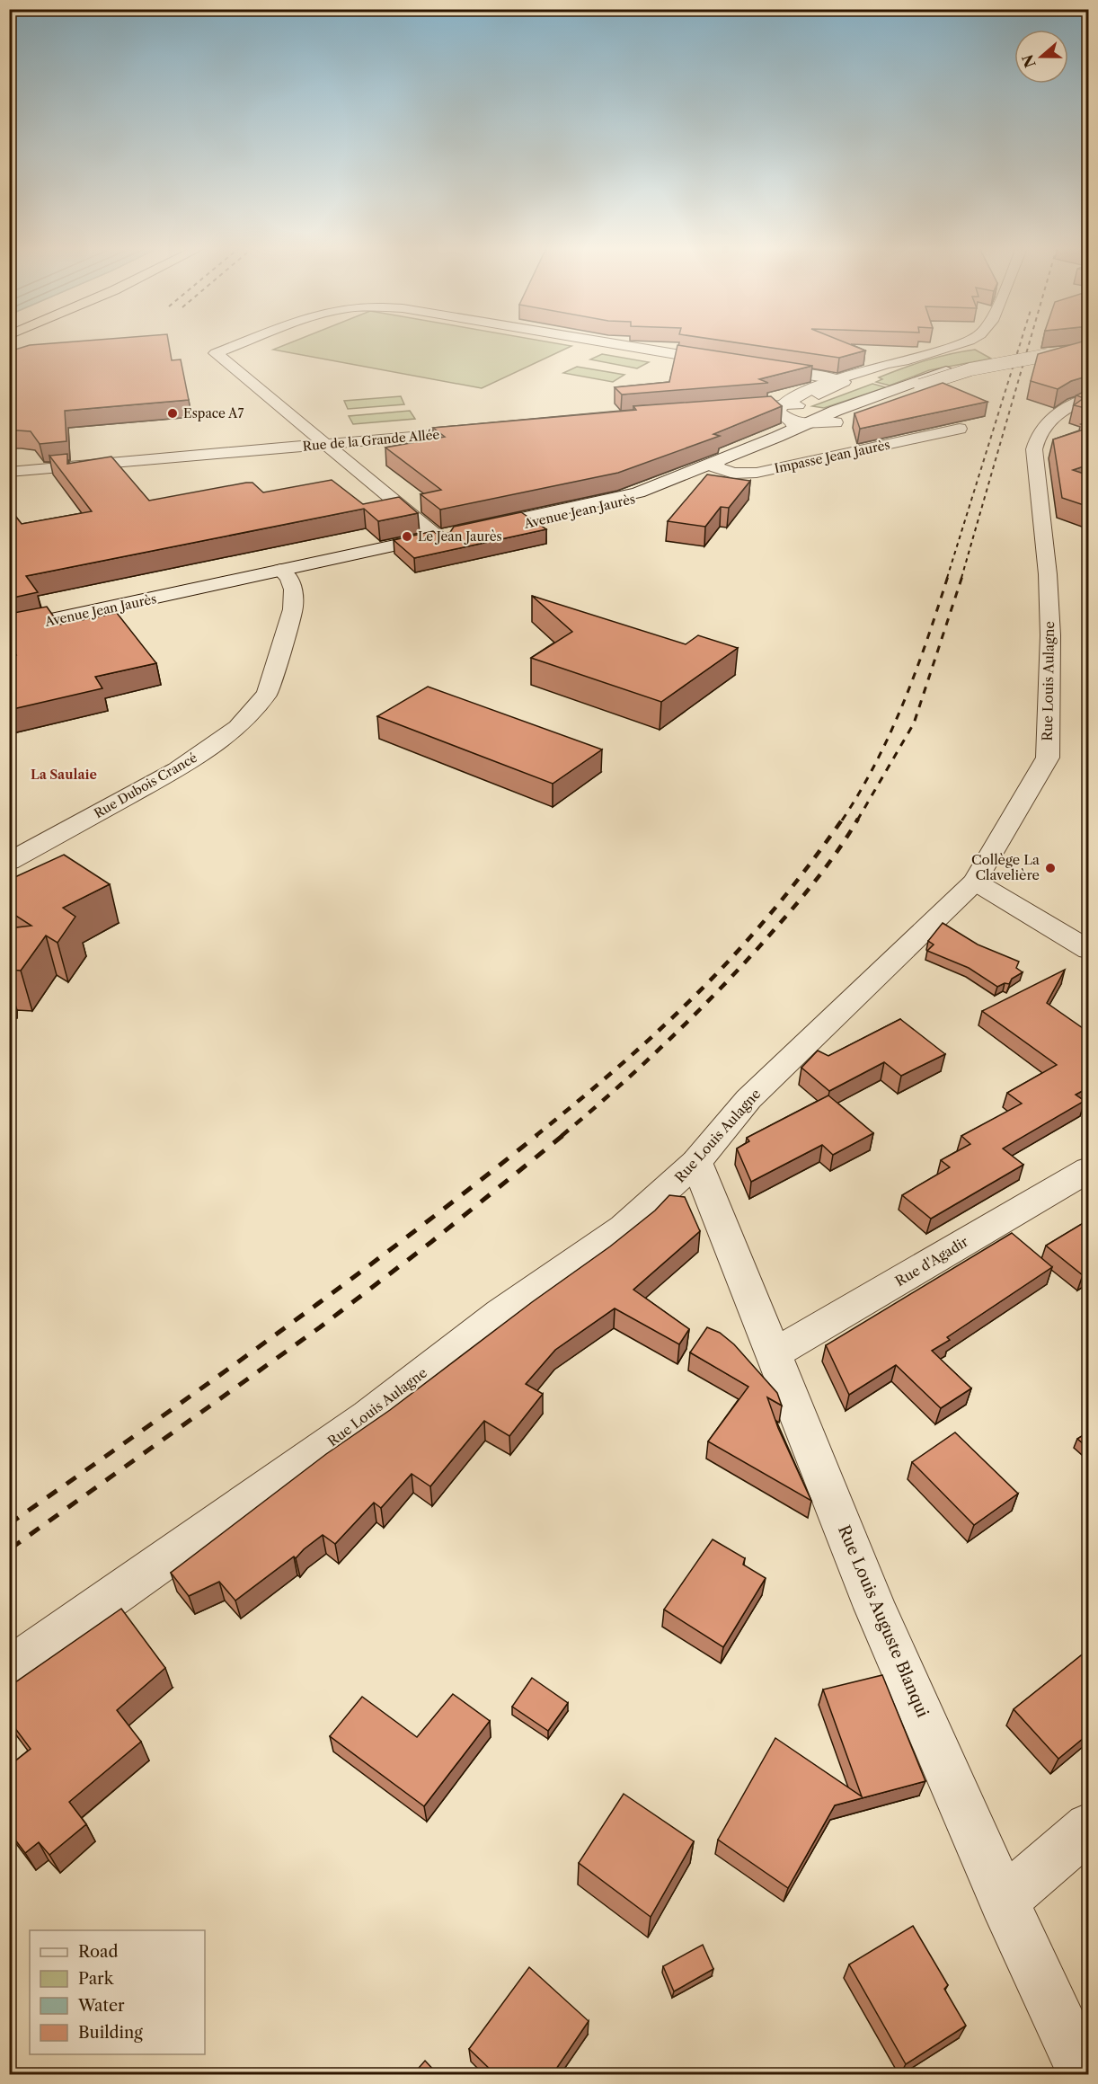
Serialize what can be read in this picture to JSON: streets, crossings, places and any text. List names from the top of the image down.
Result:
{
  "streets": {
    "street": [
      "Rue de la Grande Allée",
      "Impasse Jean Jaurès",
      "Avenue Jean Jaurès",
      "Rue Louis Aulagne",
      "Rue Dubois Crancé",
      "Rue d'Agadir",
      "Rue Louis Auguste Blanqui"
    ]
  },
  "crossings": [
    ["Impasse Jean Jaurès", "Avenue Jean Jaurès"],
    ["Avenue Jean Jaurès", "Rue Dubois Crancé"],
    ["Rue Louis Aulagne", "Rue Louis Auguste Blanqui"],
    ["Rue d'Agadir", "Rue Louis Auguste Blanqui"]
  ],
  "districts": ["La Saulaie"],
  "places": ["Espace A7", "Le Jean Jaurès", "Collège La Clavelière"],
  "legend": [
    "Road",
    "Park",
    "Water",
    "Building"
  ],
  "north": "left"
}
